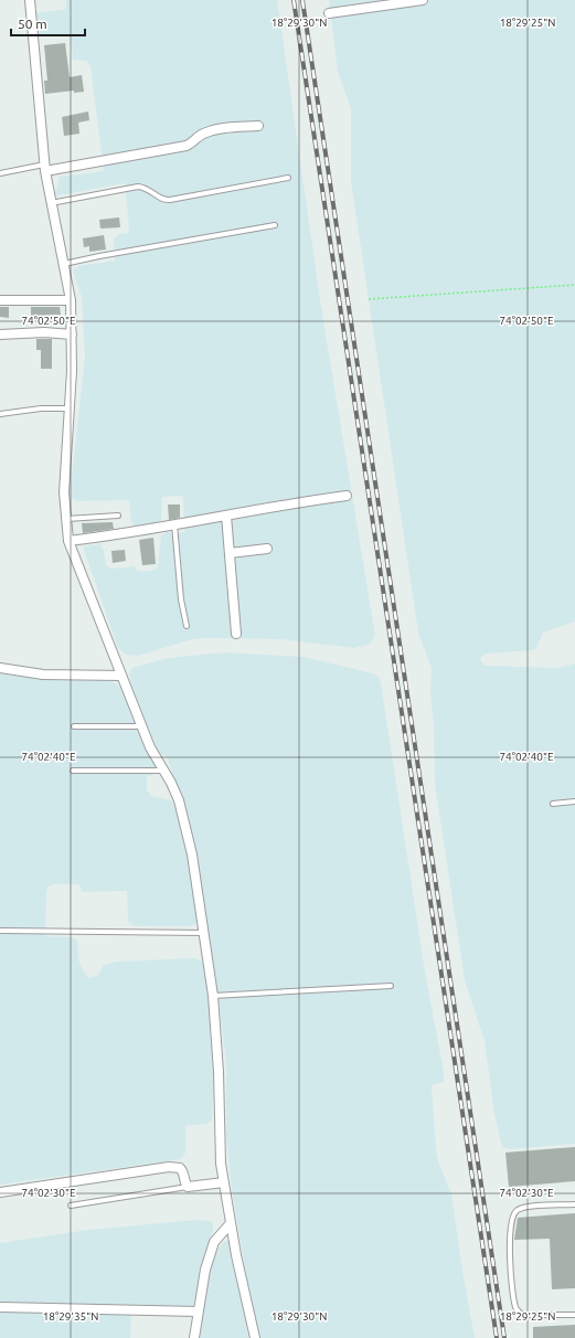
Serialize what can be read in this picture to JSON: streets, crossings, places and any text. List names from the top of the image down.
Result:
{
  "scale_bar": "50 m",
  "coordinates": [
    "18°29'30\"N",
    "18°29'25\"N",
    "74°02'50\"E",
    "74°02'40\"E",
    "74°02'30\"E",
    "18°29'35\"N"
  ]
}
